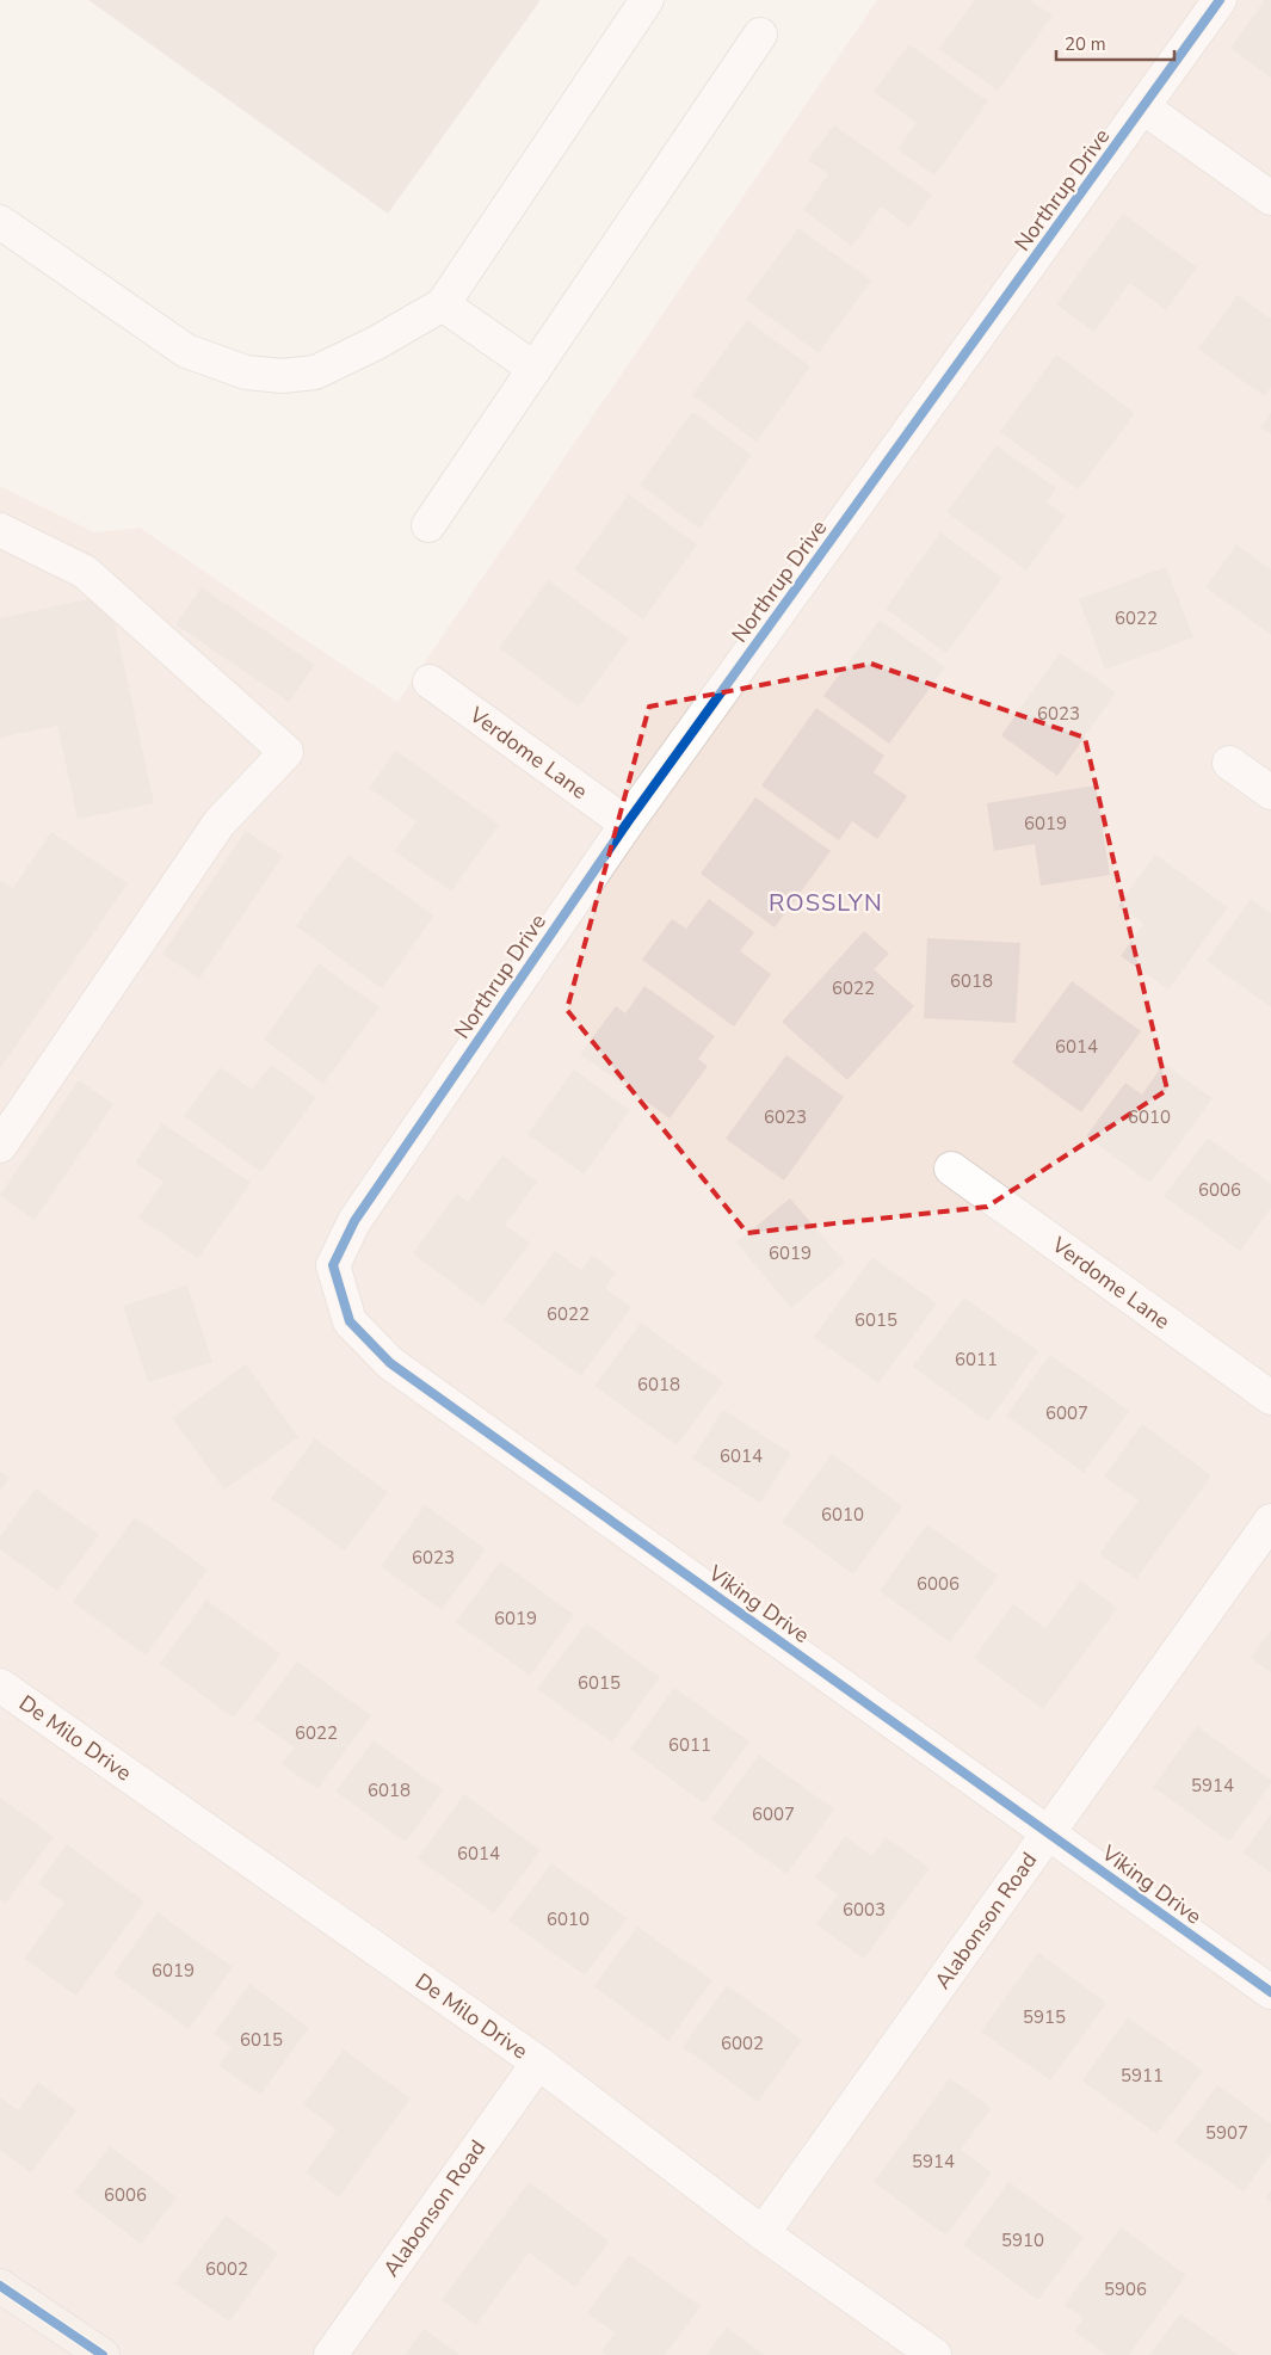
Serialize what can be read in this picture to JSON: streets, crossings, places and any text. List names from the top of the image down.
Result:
{
  "streets": {
    "street": [
      "Northrup Drive",
      "Verdome Lane",
      "Viking Drive",
      "De Milo Drive",
      "Alabonson Road"
    ]
  },
  "crossings": [
    ["Northrup Drive", "Verdome Lane"],
    ["Northrup Drive", "Viking Drive"],
    ["Viking Drive", "Alabonson Road"],
    ["De Milo Drive", "Alabonson Road"]
  ],
  "districts": ["ROSSLYN"],
  "house_numbers": [
    "6022",
    "6023",
    "6019",
    "6018",
    "6022",
    "6014",
    "6023",
    "6010",
    "6006",
    "6019",
    "6022",
    "6015",
    "6011",
    "6018",
    "6007",
    "6014",
    "6010",
    "6023",
    "6006",
    "6019",
    "6015",
    "6022",
    "6011",
    "5914",
    "6018",
    "6007",
    "6014",
    "6003",
    "6010",
    "6019",
    "5915",
    "6015",
    "6002",
    "5911",
    "5907",
    "5914",
    "6006",
    "5910",
    "6002",
    "5906"
  ],
  "scale_bar": "20 m"
}
